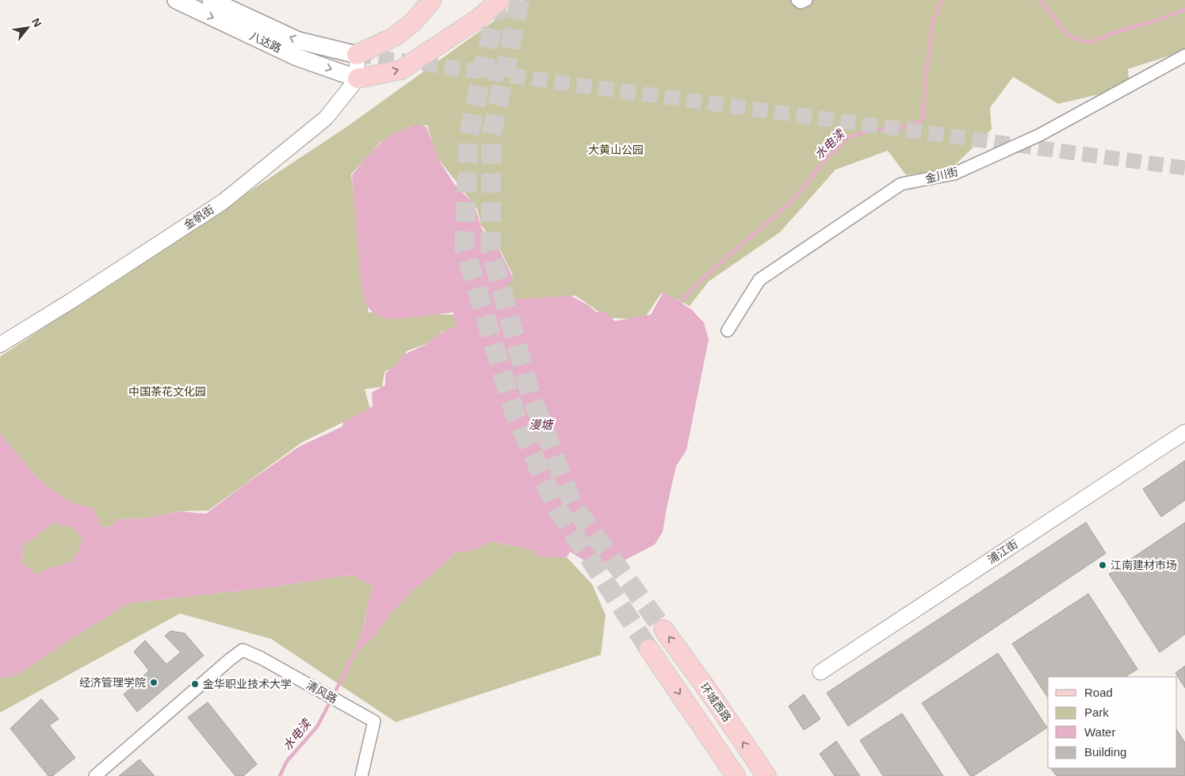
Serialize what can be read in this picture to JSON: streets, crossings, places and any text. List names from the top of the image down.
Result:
{
  "streets": {
    "main road": ["八达路", "环城西路"],
    "street": [
      "金川街",
      "金帆街",
      "浦江街",
      "清风路"
    ]
  },
  "crossings": [
    ["八达路", "金帆街"]
  ],
  "water": ["水电渎", "漫塘"],
  "parks": ["大黄山公园", "中国茶花文化园"],
  "places": ["江南建材市场", "经济管理学院", "金华职业技术大学"],
  "legend": [
    "Road",
    "Park",
    "Water",
    "Building"
  ],
  "north": "top right"
}
